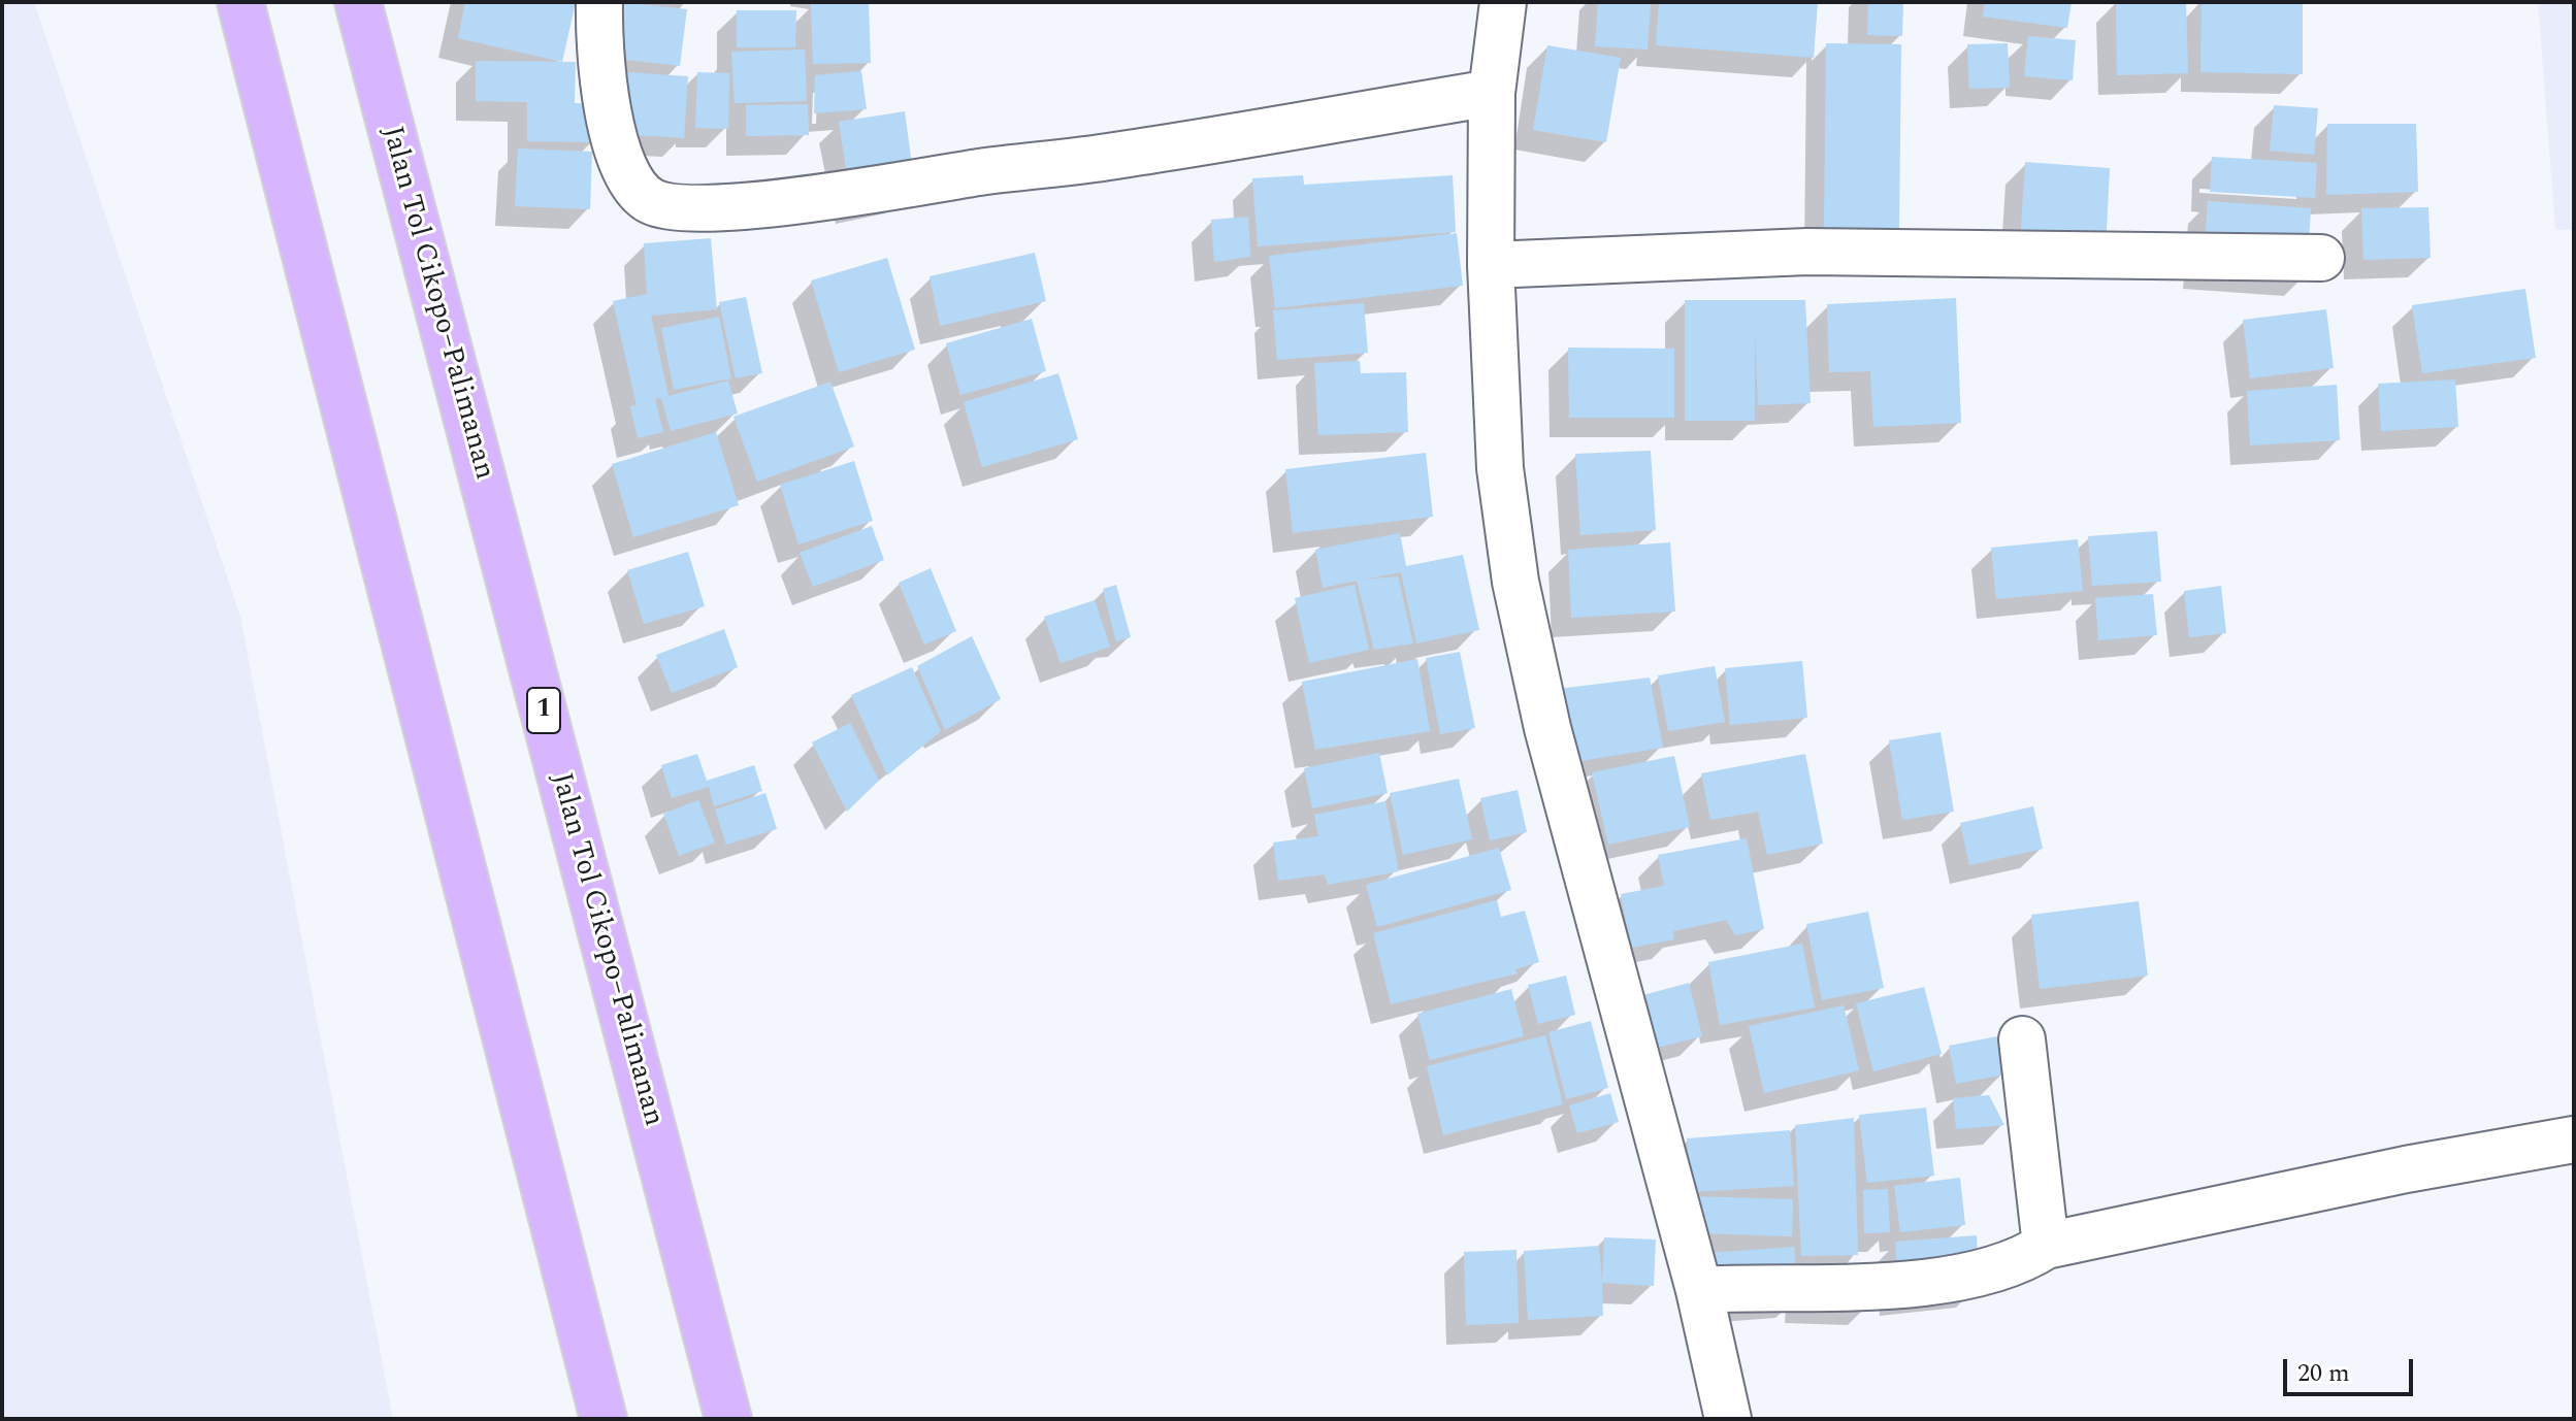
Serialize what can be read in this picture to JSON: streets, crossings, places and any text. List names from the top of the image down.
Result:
{
  "streets": {
    "highway": ["Jalan Tol Cikopo–Palimanan", "1"]
  },
  "scale_bar": "20 m"
}
